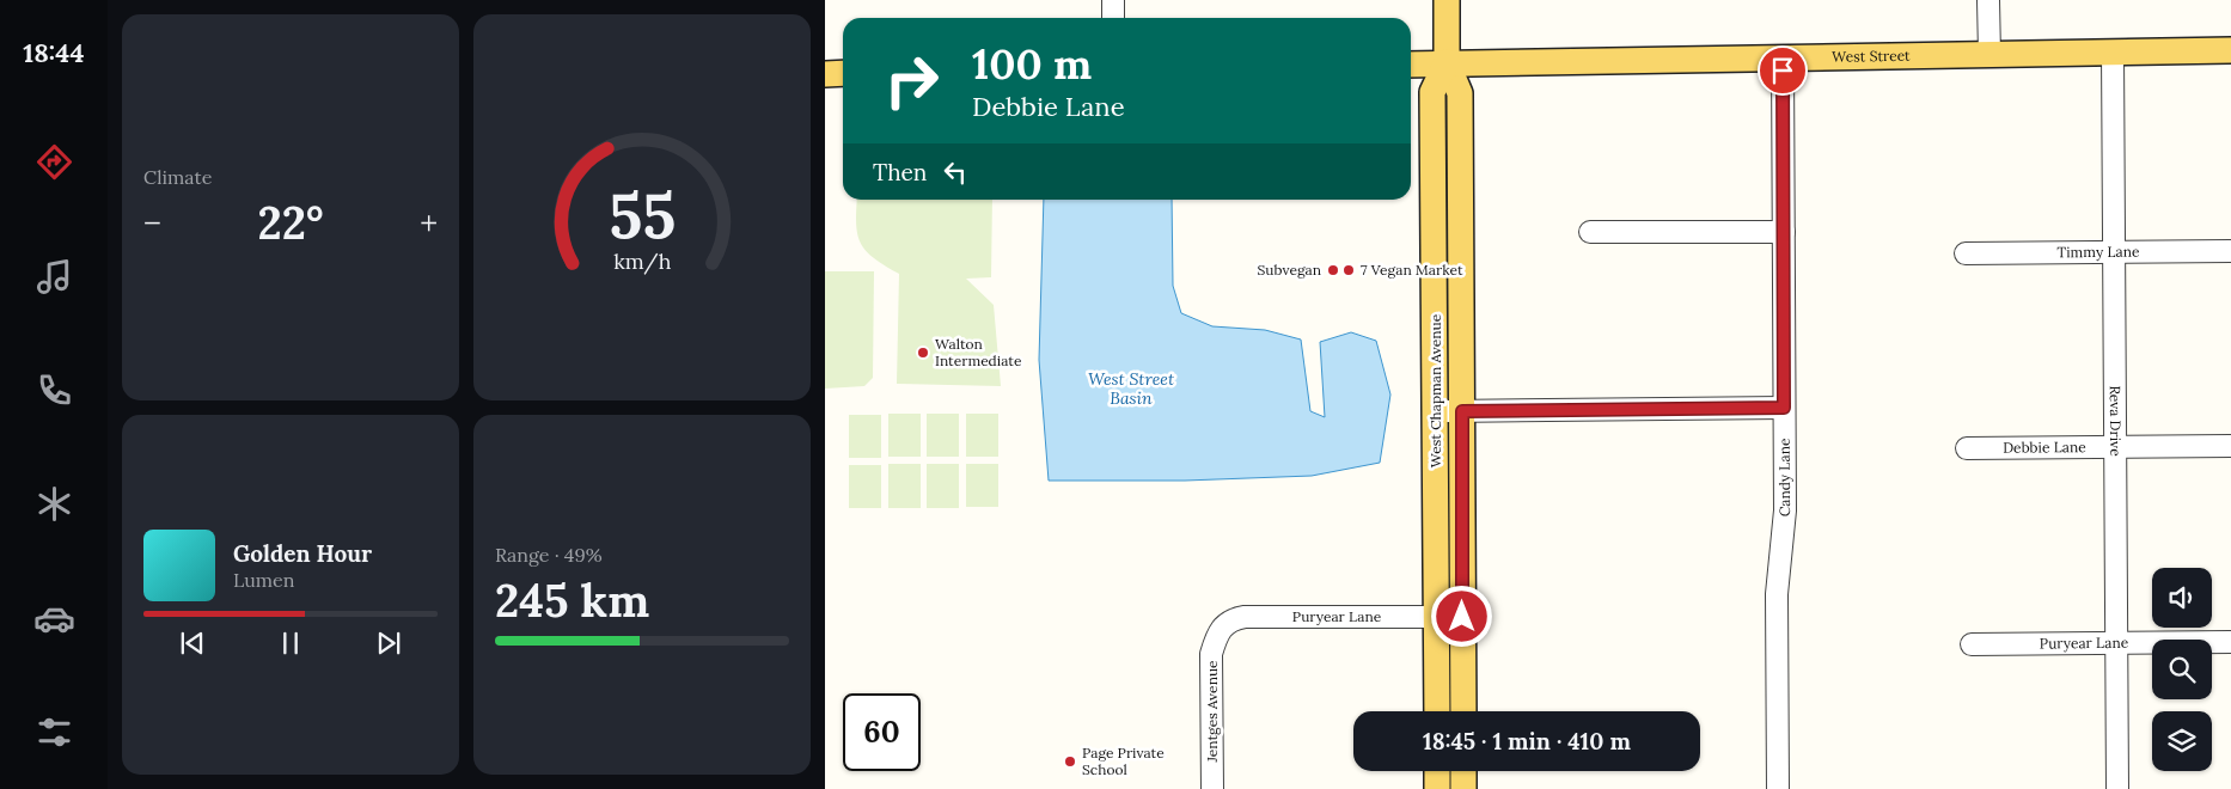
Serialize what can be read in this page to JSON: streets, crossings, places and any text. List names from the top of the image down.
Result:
{
  "streets": {
    "main road": ["West Street", "West Chapman Avenue"],
    "street": [
      "Timmy Lane",
      "Reva Drive",
      "Debbie Lane",
      "Candy Lane",
      "Puryear Lane",
      "Jentges Avenue"
    ]
  },
  "crossings": [
    ["West Street", "West Chapman Avenue"],
    ["West Street", "Reva Drive"],
    ["West Street", "Candy Lane"],
    ["Timmy Lane", "Reva Drive"],
    ["West Chapman Avenue", "Puryear Lane"],
    ["Reva Drive", "Debbie Lane"],
    ["Reva Drive", "Puryear Lane"],
    ["Puryear Lane", "Jentges Avenue"]
  ],
  "water": ["West Street Basin"],
  "places": [
    "Subvegan",
    "7 Vegan Market",
    "Walton Intermediate",
    "Page Private School"
  ],
  "page": {
    "tabs": "18:44",
    "tile": [
      "Climate",
      ["Range · 49%", "245 km"]
    ],
    "turn": ["100 m", "Debbie Lane"],
    "then": "Then",
    "heat": ["−", "22°", "+"],
    "song": ["Golden Hour", "Lumen"],
    "limit": "60",
    "trip": "18:45 · 1 min · 410 m",
    "gauge": ["55", "km/h"]
  }
}
